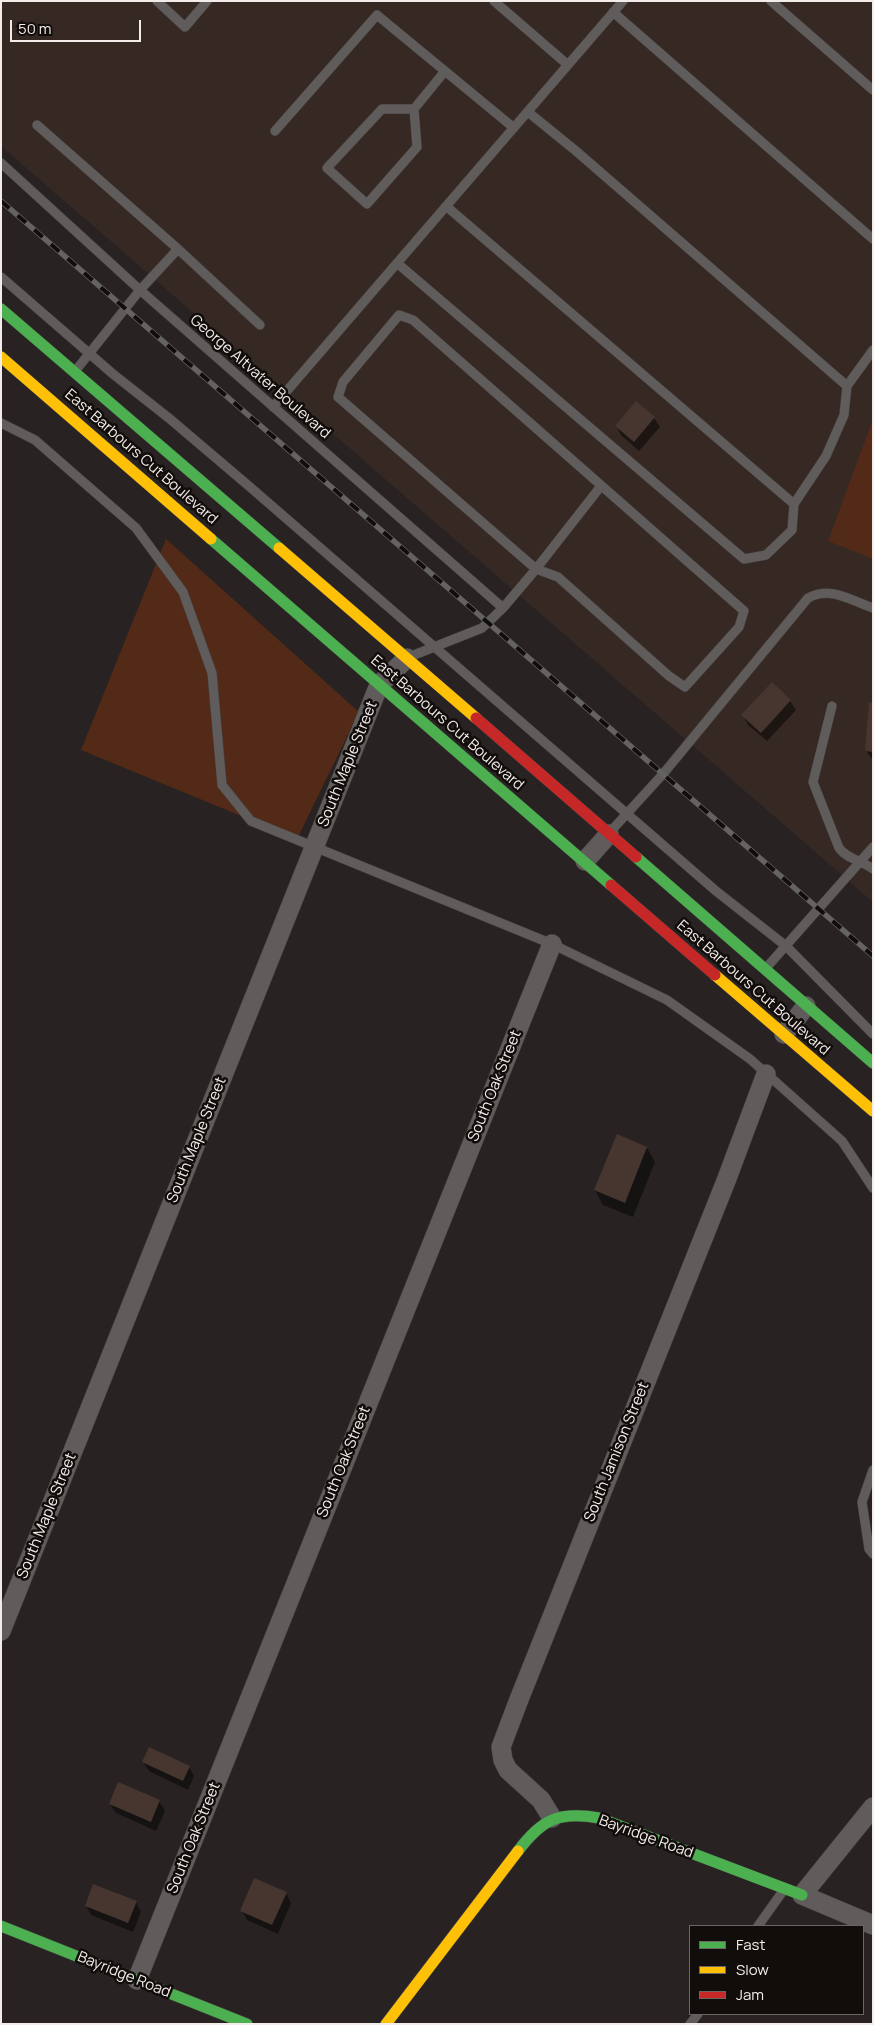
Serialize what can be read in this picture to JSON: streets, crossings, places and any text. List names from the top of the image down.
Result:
{
  "streets": {
    "street": [
      "East Barbours Cut Boulevard",
      "South Maple Street",
      "South Oak Street",
      "South Jamison Street",
      "Bayridge Road"
    ],
    "lane": ["George Altvater Boulevard"]
  },
  "crossings": [
    ["East Barbours Cut Boulevard", "South Maple Street"],
    ["South Oak Street", "Bayridge Road"],
    ["South Jamison Street", "Bayridge Road"]
  ],
  "legend": ["Fast", "Slow", "Jam"],
  "scale_bar": "50 m"
}
